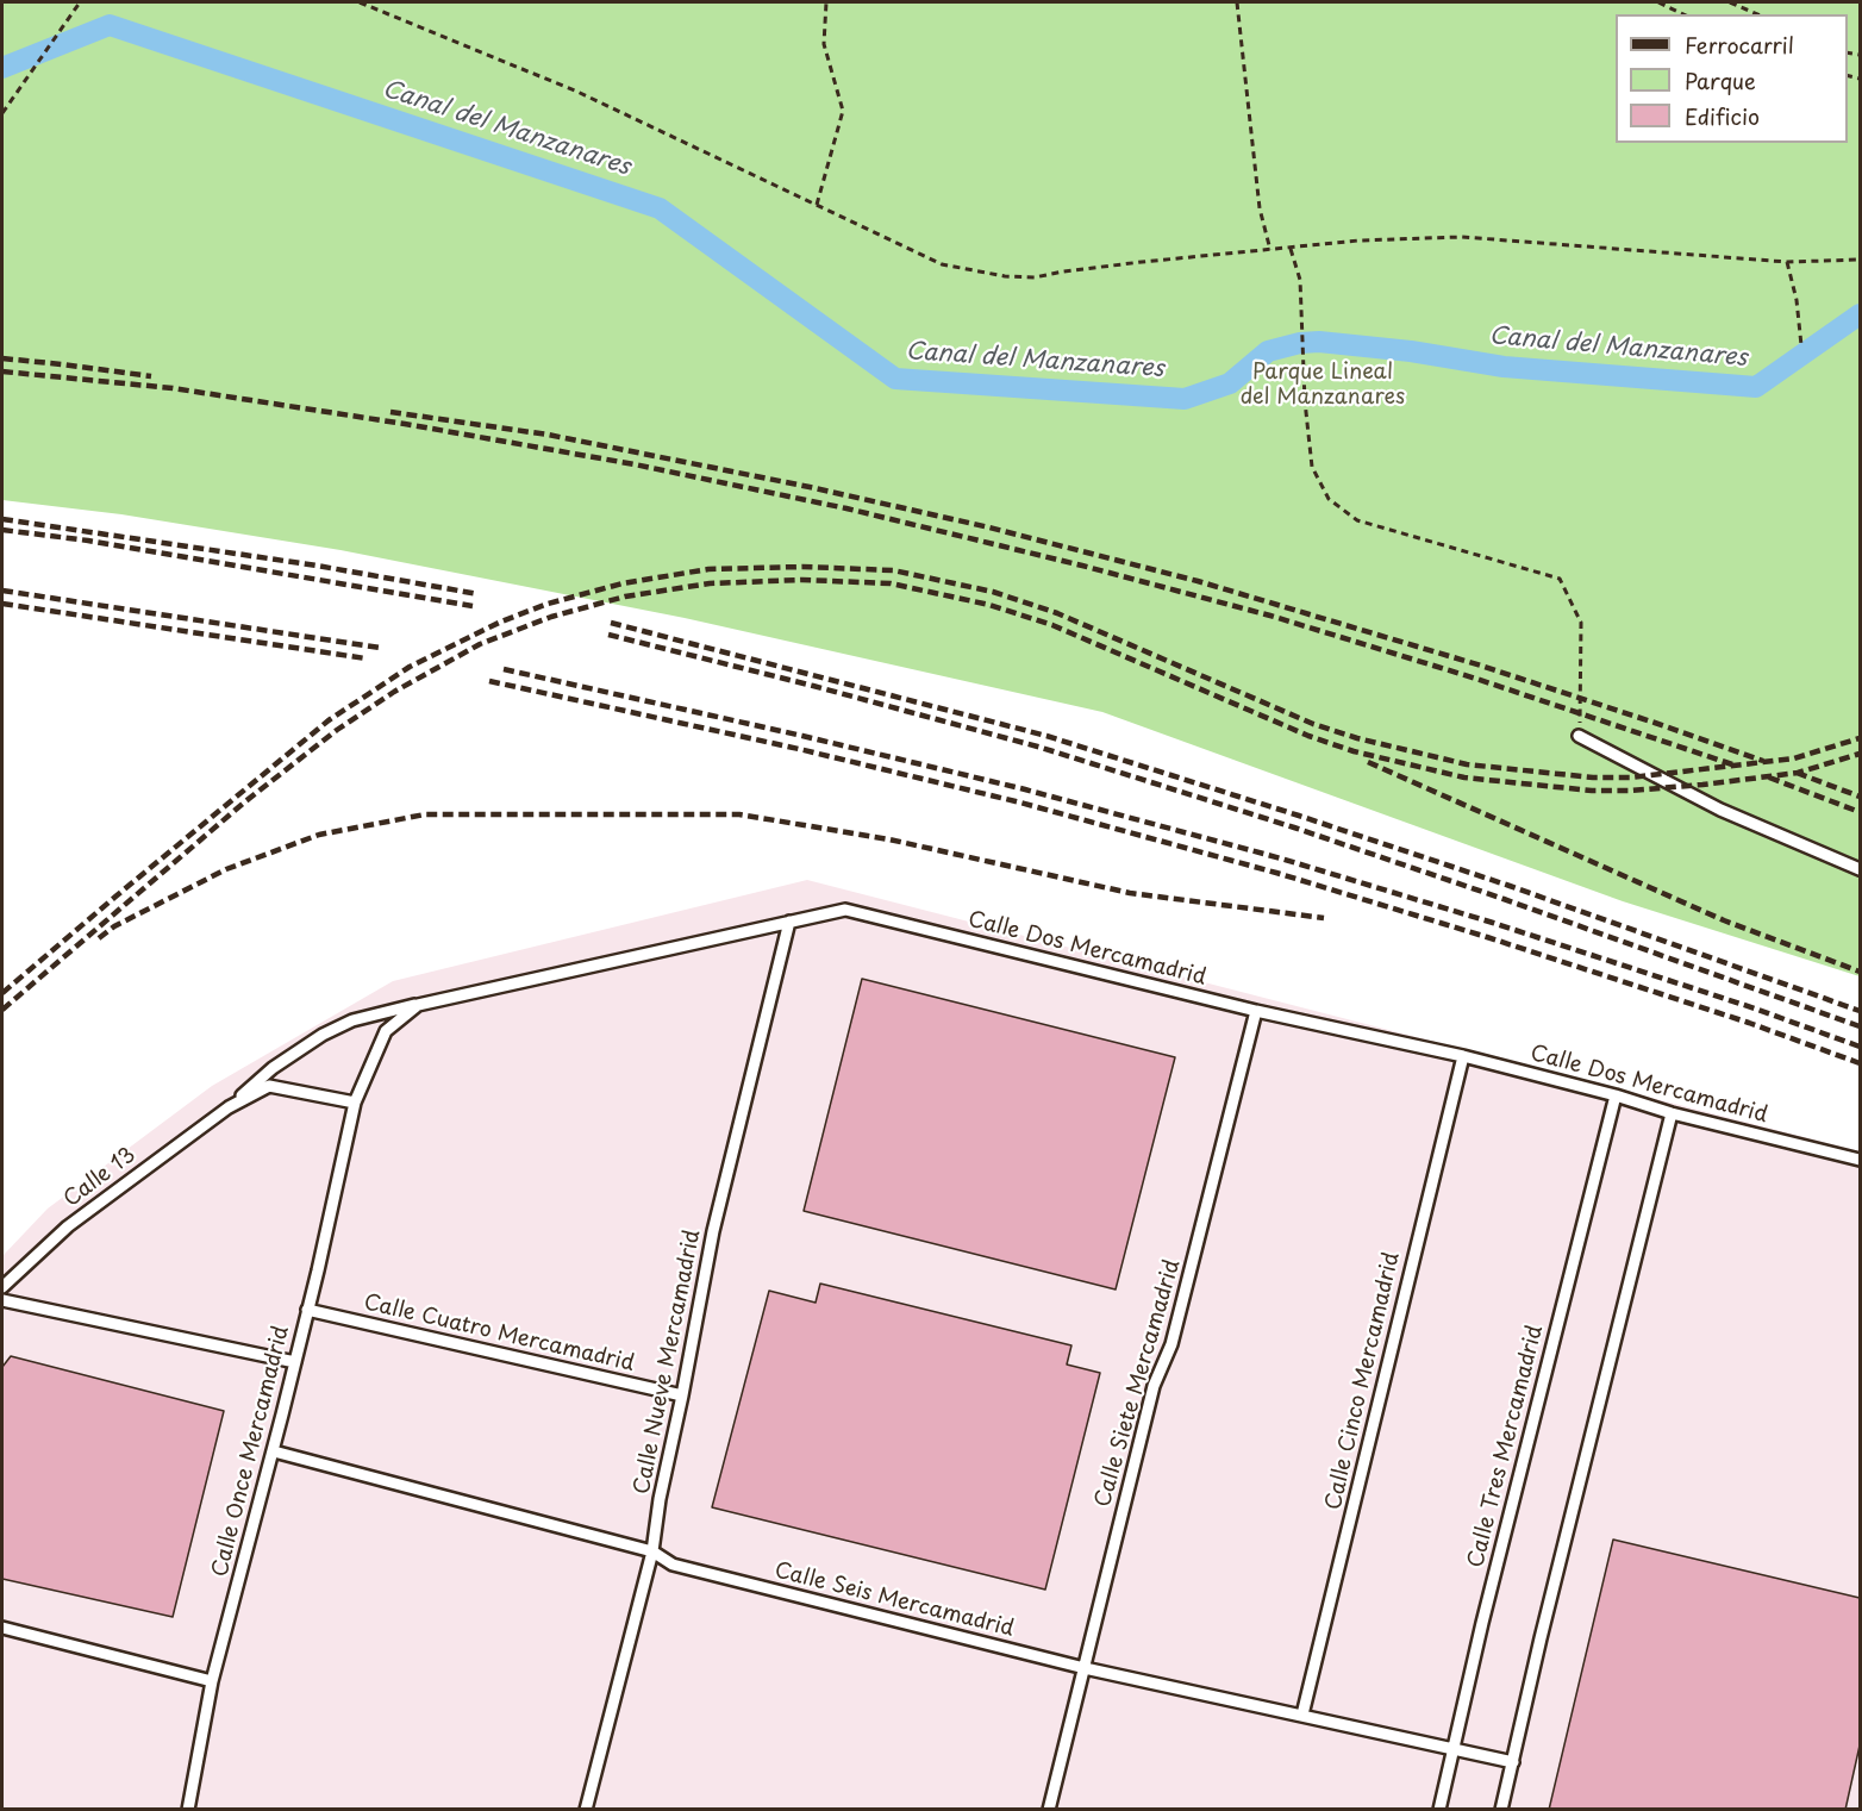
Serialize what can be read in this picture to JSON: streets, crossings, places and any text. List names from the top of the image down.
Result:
{
  "streets": {
    "lane": [
      "Calle Dos Mercamadrid",
      "Calle 13",
      "Calle Cuatro Mercamadrid",
      "Calle Nueve Mercamadrid",
      "Calle Cinco Mercamadrid",
      "Calle Siete Mercamadrid",
      "Calle Tres Mercamadrid",
      "Calle Once Mercamadrid",
      "Calle Seis Mercamadrid"
    ]
  },
  "crossings": [
    ["Calle Dos Mercamadrid", "Calle 13"],
    ["Calle Dos Mercamadrid", "Calle Nueve Mercamadrid"],
    ["Calle Dos Mercamadrid", "Calle Cinco Mercamadrid"],
    ["Calle Dos Mercamadrid", "Calle Siete Mercamadrid"],
    ["Calle Dos Mercamadrid", "Calle Tres Mercamadrid"],
    ["Calle Dos Mercamadrid", "Calle Once Mercamadrid"],
    ["Calle 13", "Calle Once Mercamadrid"],
    ["Calle Cuatro Mercamadrid", "Calle Nueve Mercamadrid"],
    ["Calle Cuatro Mercamadrid", "Calle Once Mercamadrid"],
    ["Calle Nueve Mercamadrid", "Calle Seis Mercamadrid"],
    ["Calle Cinco Mercamadrid", "Calle Seis Mercamadrid"],
    ["Calle Siete Mercamadrid", "Calle Seis Mercamadrid"],
    ["Calle Tres Mercamadrid", "Calle Seis Mercamadrid"],
    ["Calle Once Mercamadrid", "Calle Seis Mercamadrid"]
  ],
  "water": ["Canal del Manzanares"],
  "parks": ["Parque Lineal del Manzanares"],
  "legend": ["Ferrocarril", "Parque", "Edificio"]
}
